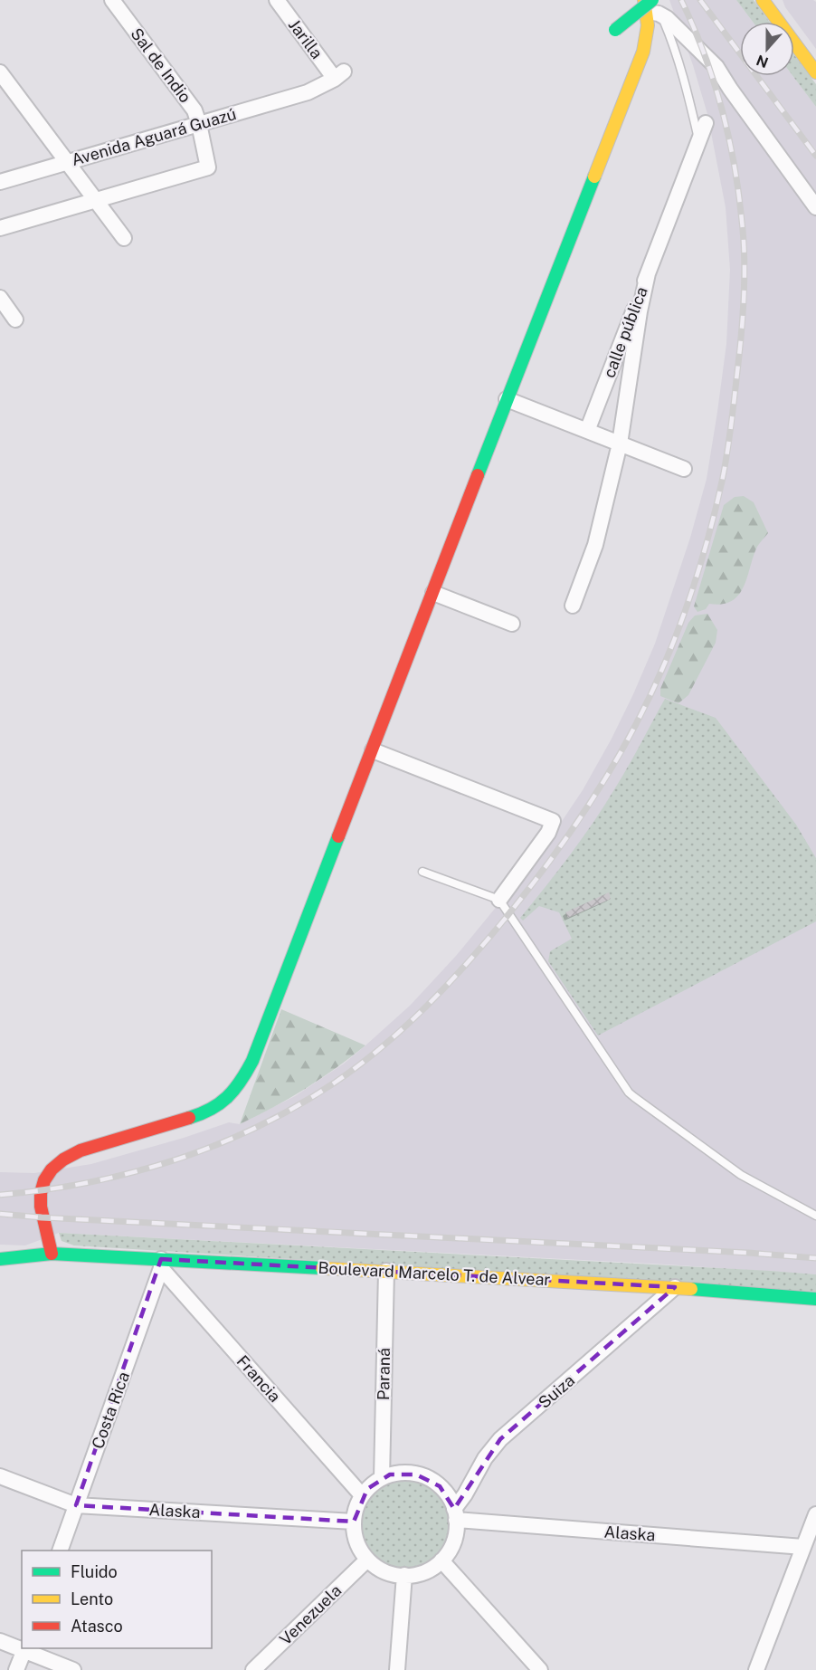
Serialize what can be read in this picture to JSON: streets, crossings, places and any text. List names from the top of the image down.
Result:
{
  "streets": {
    "street": [
      "Jarilla",
      "Sal de Indio",
      "Avenida Aguará Guazú",
      "calle pública",
      "Boulevard Marcelo T. de Alvear",
      "Paraná",
      "Francia",
      "Suiza",
      "Costa Rica",
      "Alaska",
      "Venezuela"
    ]
  },
  "crossings": [
    ["Jarilla", "Avenida Aguará Guazú"],
    ["Sal de Indio", "Avenida Aguará Guazú"],
    ["Boulevard Marcelo T. de Alvear", "Paraná"],
    ["Boulevard Marcelo T. de Alvear", "Francia"],
    ["Boulevard Marcelo T. de Alvear", "Suiza"],
    ["Boulevard Marcelo T. de Alvear", "Costa Rica"],
    ["Paraná", "Francia"],
    ["Paraná", "Suiza"],
    ["Paraná", "Alaska"],
    ["Paraná", "Venezuela"],
    ["Francia", "Suiza"],
    ["Francia", "Costa Rica"],
    ["Francia", "Alaska"],
    ["Francia", "Venezuela"],
    ["Suiza", "Alaska"],
    ["Suiza", "Venezuela"],
    ["Costa Rica", "Alaska"],
    ["Alaska", "Venezuela"]
  ],
  "legend": ["Fluido", "Lento", "Atasco"],
  "north": "bottom"
}
